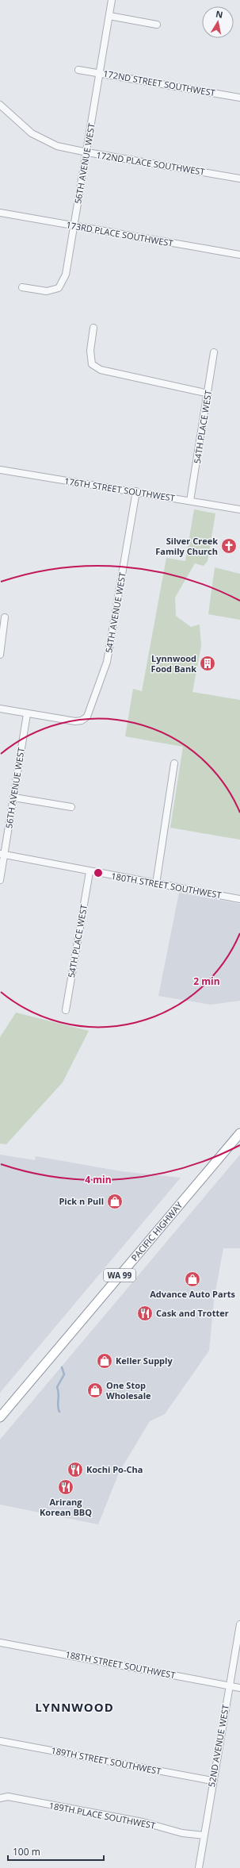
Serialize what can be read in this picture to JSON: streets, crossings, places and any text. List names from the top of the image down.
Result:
{
  "streets": {
    "highway": ["PACIFIC HIGHWAY", "WA 99"],
    "street": [
      "172ND STREET SOUTHWEST",
      "56TH AVENUE WEST",
      "172ND PLACE SOUTHWEST",
      "173RD PLACE SOUTHWEST",
      "54TH PLACE WEST",
      "176TH STREET SOUTHWEST",
      "54TH AVENUE WEST",
      "180TH STREET SOUTHWEST",
      "188TH STREET SOUTHWEST",
      "52ND AVENUE WEST",
      "189TH STREET SOUTHWEST",
      "189TH PLACE SOUTHWEST"
    ]
  },
  "crossings": [
    ["172ND STREET SOUTHWEST", "56TH AVENUE WEST"],
    ["56TH AVENUE WEST", "172ND PLACE SOUTHWEST"],
    ["56TH AVENUE WEST", "173RD PLACE SOUTHWEST"],
    ["56TH AVENUE WEST", "54TH AVENUE WEST"],
    ["56TH AVENUE WEST", "180TH STREET SOUTHWEST"],
    ["54TH PLACE WEST", "176TH STREET SOUTHWEST"],
    ["54TH PLACE WEST", "180TH STREET SOUTHWEST"],
    ["176TH STREET SOUTHWEST", "54TH AVENUE WEST"],
    ["188TH STREET SOUTHWEST", "52ND AVENUE WEST"],
    ["52ND AVENUE WEST", "189TH STREET SOUTHWEST"],
    ["52ND AVENUE WEST", "189TH PLACE SOUTHWEST"]
  ],
  "districts": ["LYNNWOOD"],
  "places": {
    "church": ["Silver Creek Family Church"],
    "building": ["Lynnwood Food Bank"],
    "shop": [
      "Pick n Pull",
      "Advance Auto Parts",
      "Keller Supply",
      "One Stop Wholesale"
    ],
    "restaurant": ["Cask and Trotter", "Kochi Po-Cha", "Arirang Korean BBQ"]
  },
  "scale_bar": "100 m",
  "north": "top",
  "rings": ["2 min", "4 min"]
}
